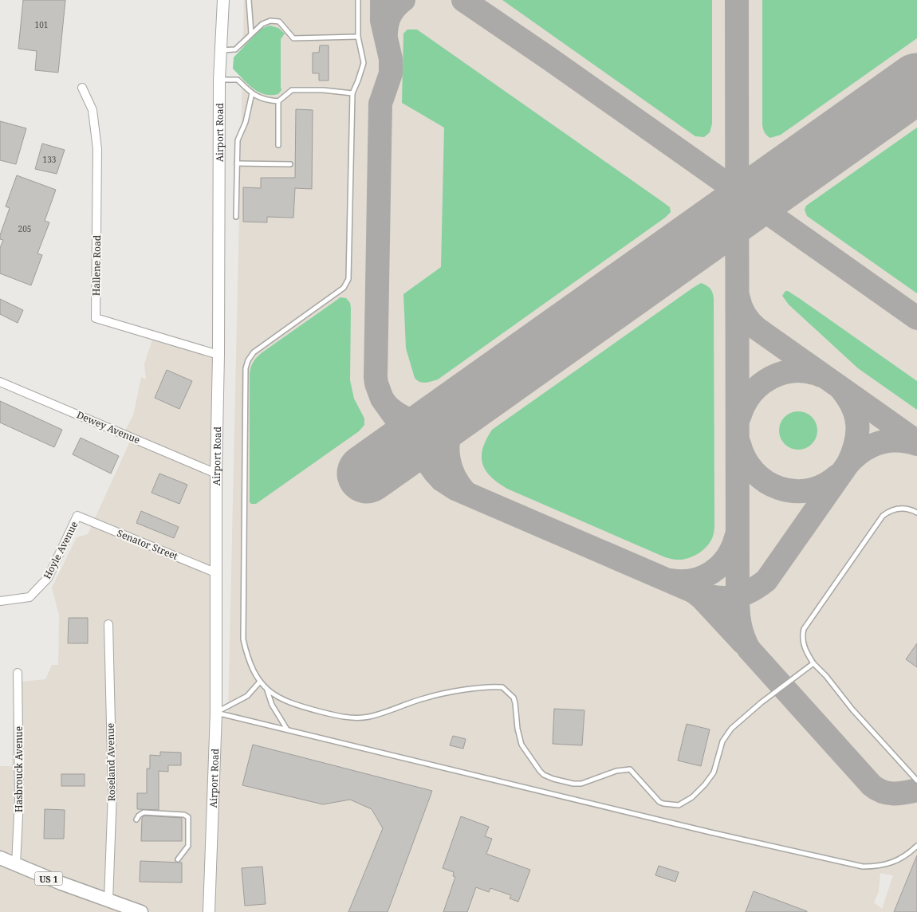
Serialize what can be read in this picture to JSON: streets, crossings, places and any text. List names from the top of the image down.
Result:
{
  "streets": {
    "main road": ["Airport Road", "US 1"],
    "street": [
      "Hallene Road",
      "Dewey Avenue",
      "Senator Street",
      "Hoyle Avenue",
      "Roseland Avenue",
      "Hasbrouck Avenue"
    ]
  },
  "crossings": [
    ["Airport Road", "Hallene Road"],
    ["Airport Road", "Dewey Avenue"],
    ["Airport Road", "Senator Street"],
    ["Senator Street", "Hoyle Avenue"],
    ["Roseland Avenue", "US 1"],
    ["Hasbrouck Avenue", "US 1"]
  ],
  "house_numbers": ["101", "133", "205"]
}
